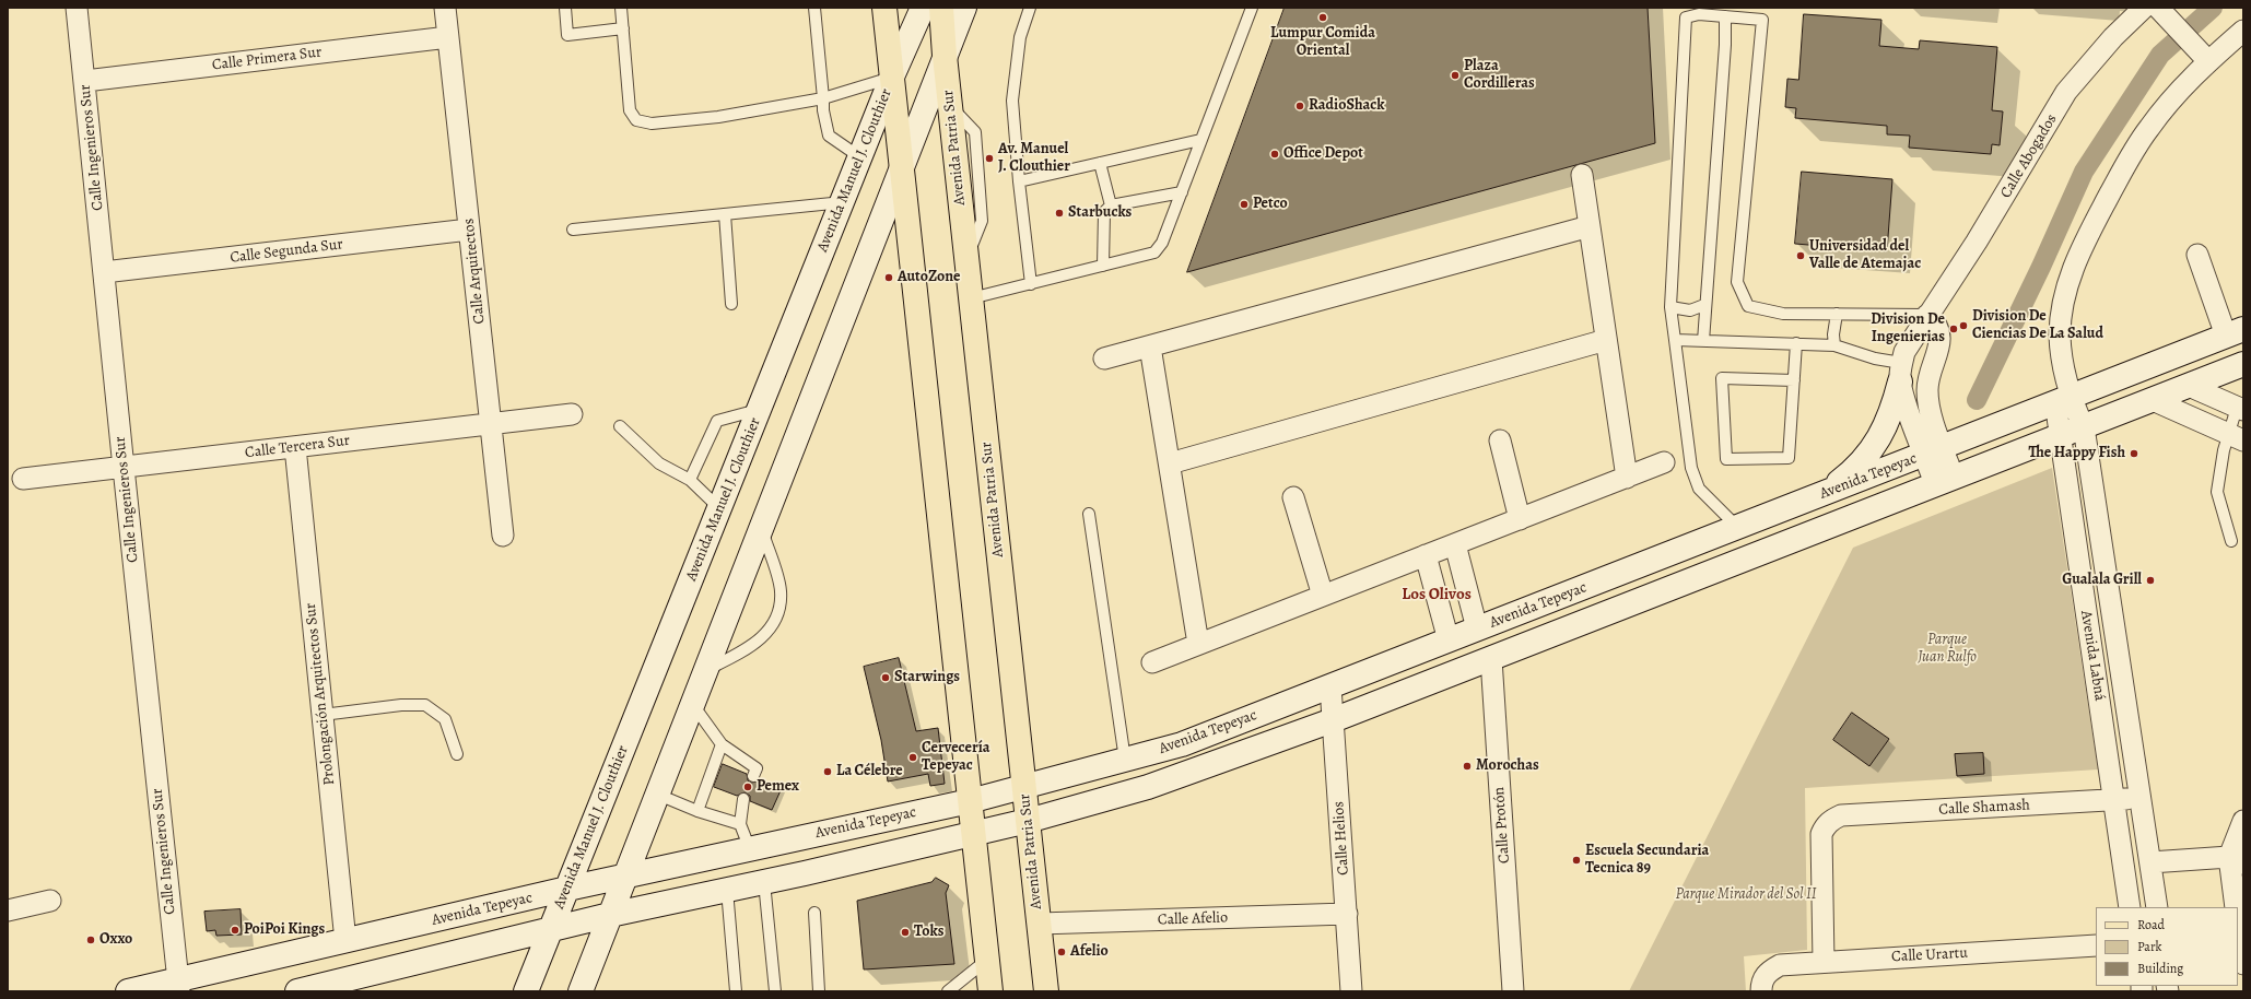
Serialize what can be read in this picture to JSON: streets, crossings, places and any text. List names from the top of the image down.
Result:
{
  "streets": {
    "main road": ["Avenida Patria Sur"],
    "street": [
      "Calle Primera Sur",
      "Calle Ingenieros Sur",
      "Calle Abogados",
      "Avenida Manuel J. Clouthier",
      "Calle Segunda Sur",
      "Calle Arquitectos",
      "Calle Tercera Sur",
      "Avenida Tepeyac",
      "Avenida Labná",
      "Prolongación Arquitectos Sur",
      "Calle Shamash",
      "Calle Protón",
      "Calle Helios",
      "Calle Afelio",
      "Calle Urartu"
    ]
  },
  "crossings": [
    ["Calle Primera Sur", "Calle Ingenieros Sur"],
    ["Calle Primera Sur", "Calle Arquitectos"],
    ["Calle Ingenieros Sur", "Calle Segunda Sur"],
    ["Calle Ingenieros Sur", "Calle Tercera Sur"],
    ["Calle Ingenieros Sur", "Avenida Tepeyac"],
    ["Avenida Patria Sur", "Avenida Tepeyac"],
    ["Avenida Patria Sur", "Calle Afelio"],
    ["Avenida Manuel J. Clouthier", "Avenida Tepeyac"],
    ["Calle Segunda Sur", "Calle Arquitectos"],
    ["Calle Arquitectos", "Calle Tercera Sur"],
    ["Calle Tercera Sur", "Prolongación Arquitectos Sur"],
    ["Avenida Tepeyac", "Avenida Labná"],
    ["Avenida Tepeyac", "Prolongación Arquitectos Sur"],
    ["Avenida Tepeyac", "Calle Protón"],
    ["Avenida Tepeyac", "Calle Helios"],
    ["Avenida Labná", "Calle Shamash"],
    ["Calle Shamash", "Calle Urartu"],
    ["Calle Helios", "Calle Afelio"]
  ],
  "districts": ["Los Olivos"],
  "parks": ["Parque Juan Rulfo", "Parque Mirador del Sol II"],
  "places": [
    "Lumpur Comida Oriental",
    "Plaza Cordilleras",
    "RadioShack",
    "Office Depot",
    "Av. Manuel J. Clouthier",
    "Petco",
    "Starbucks",
    "Universidad del Valle de Atemajac",
    "AutoZone",
    "Division De Ciencias De La Salud",
    "Division De Ingenierias",
    "The Happy Fish",
    "Gualala Grill",
    "Starwings",
    "Cervecería Tepeyac",
    "Morochas",
    "La Célebre",
    "Pemex",
    "Escuela Secundaria Tecnica 89",
    "PoiPoi Kings",
    "Toks",
    "Oxxo",
    "Afelio"
  ],
  "legend": ["Road", "Park", "Building"]
}
